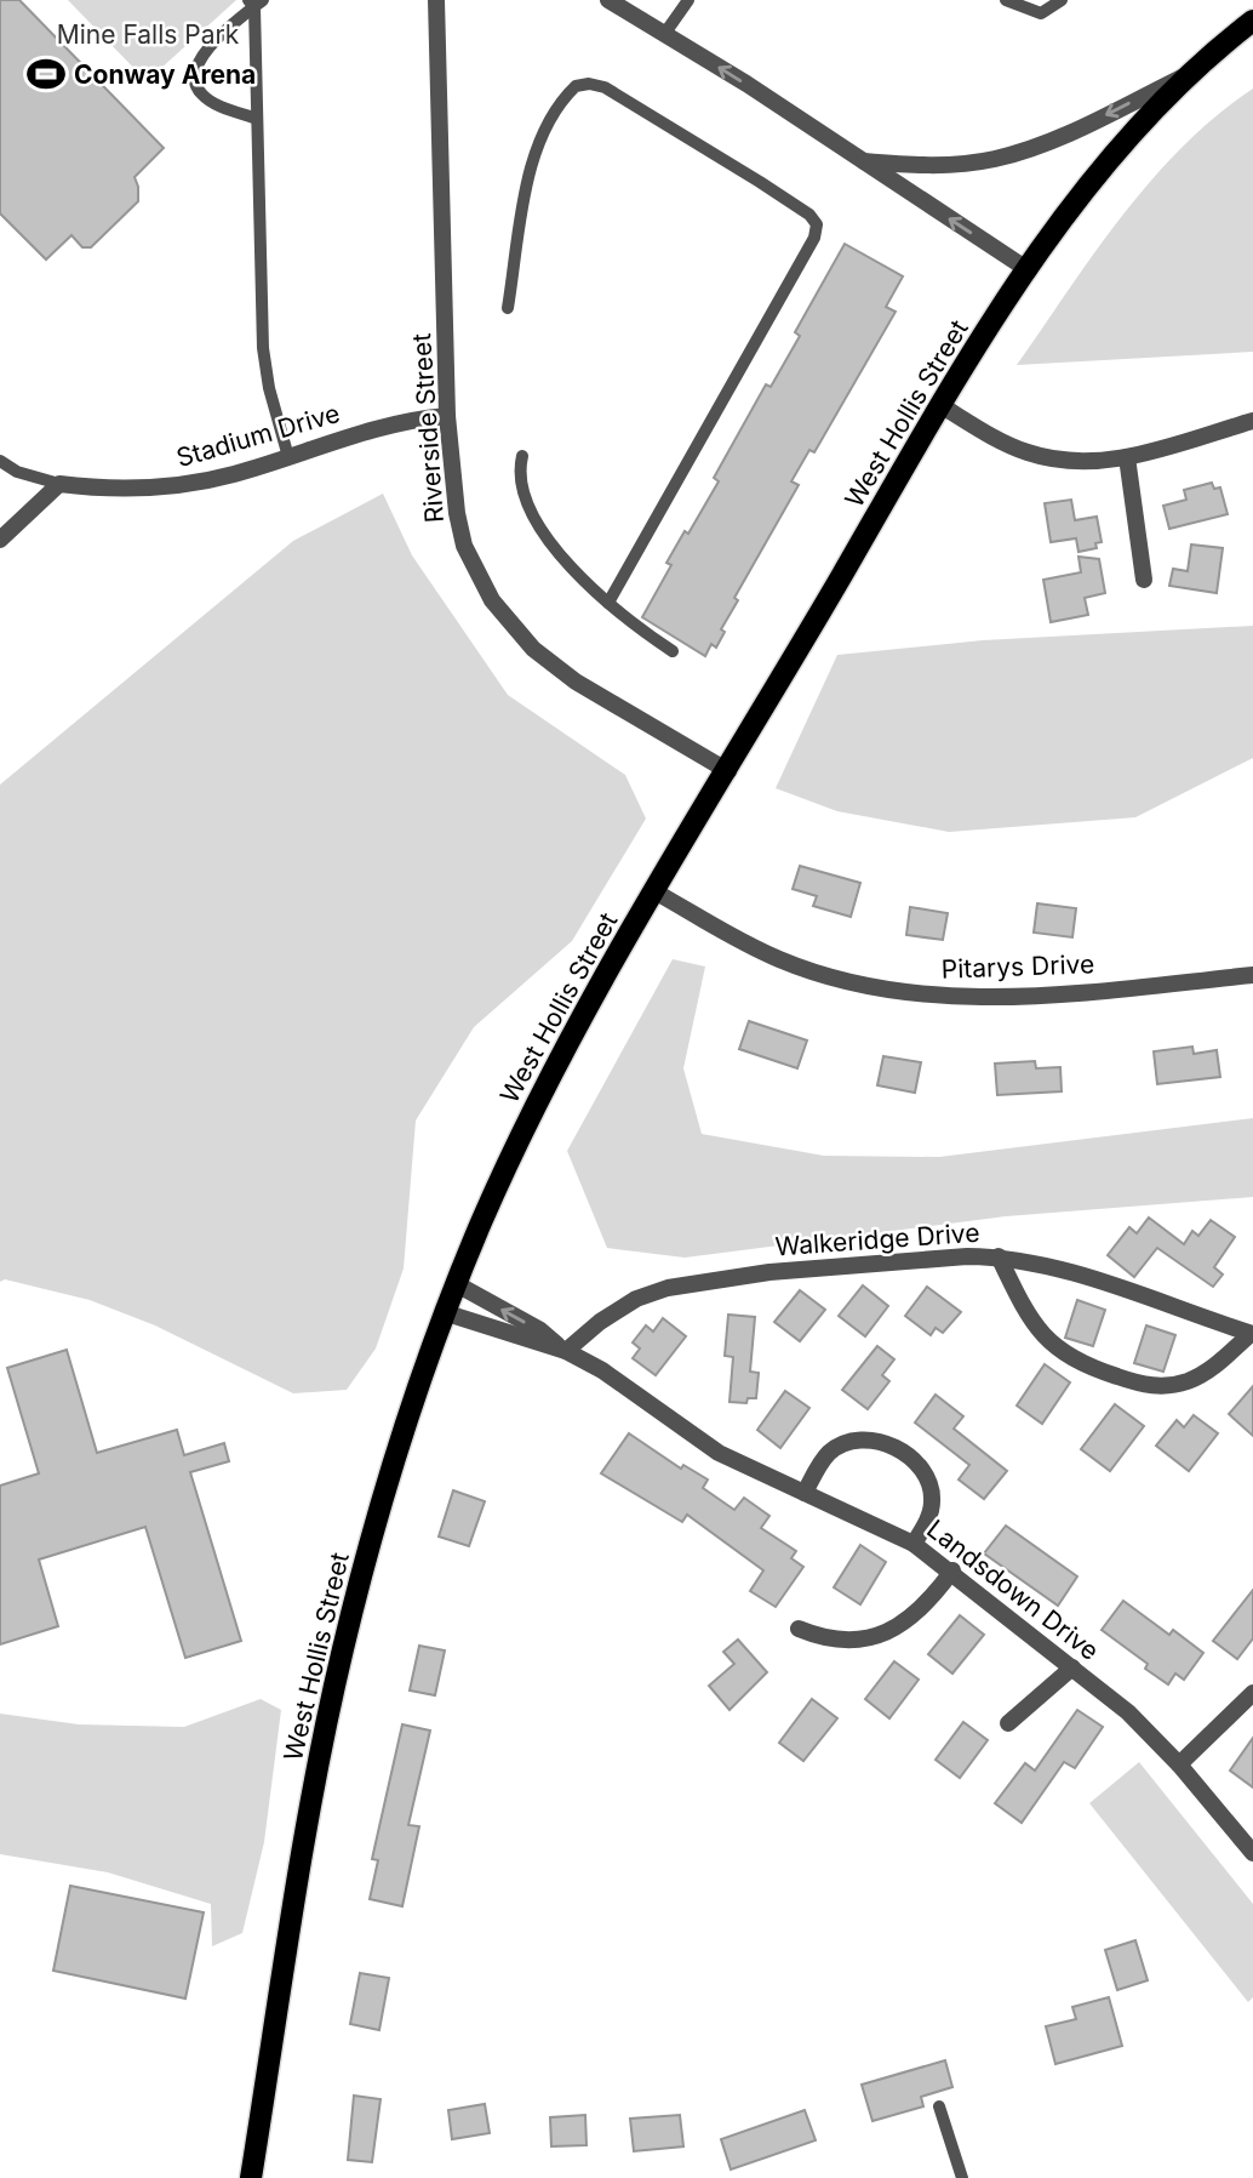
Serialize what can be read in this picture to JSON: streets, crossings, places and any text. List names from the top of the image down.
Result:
{
  "streets": {
    "main road": ["West Hollis Street"],
    "street": [
      "Riverside Street",
      "Stadium Drive",
      "Pitarys Drive",
      "Walkeridge Drive",
      "Landsdown Drive"
    ]
  },
  "crossings": [
    ["West Hollis Street", "Riverside Street"],
    ["West Hollis Street", "Pitarys Drive"],
    ["West Hollis Street", "Landsdown Drive"],
    ["Riverside Street", "Stadium Drive"],
    ["Walkeridge Drive", "Landsdown Drive"]
  ],
  "parks": ["Mine Falls Park"],
  "places": {
    "sports": ["Conway Arena"]
  }
}
